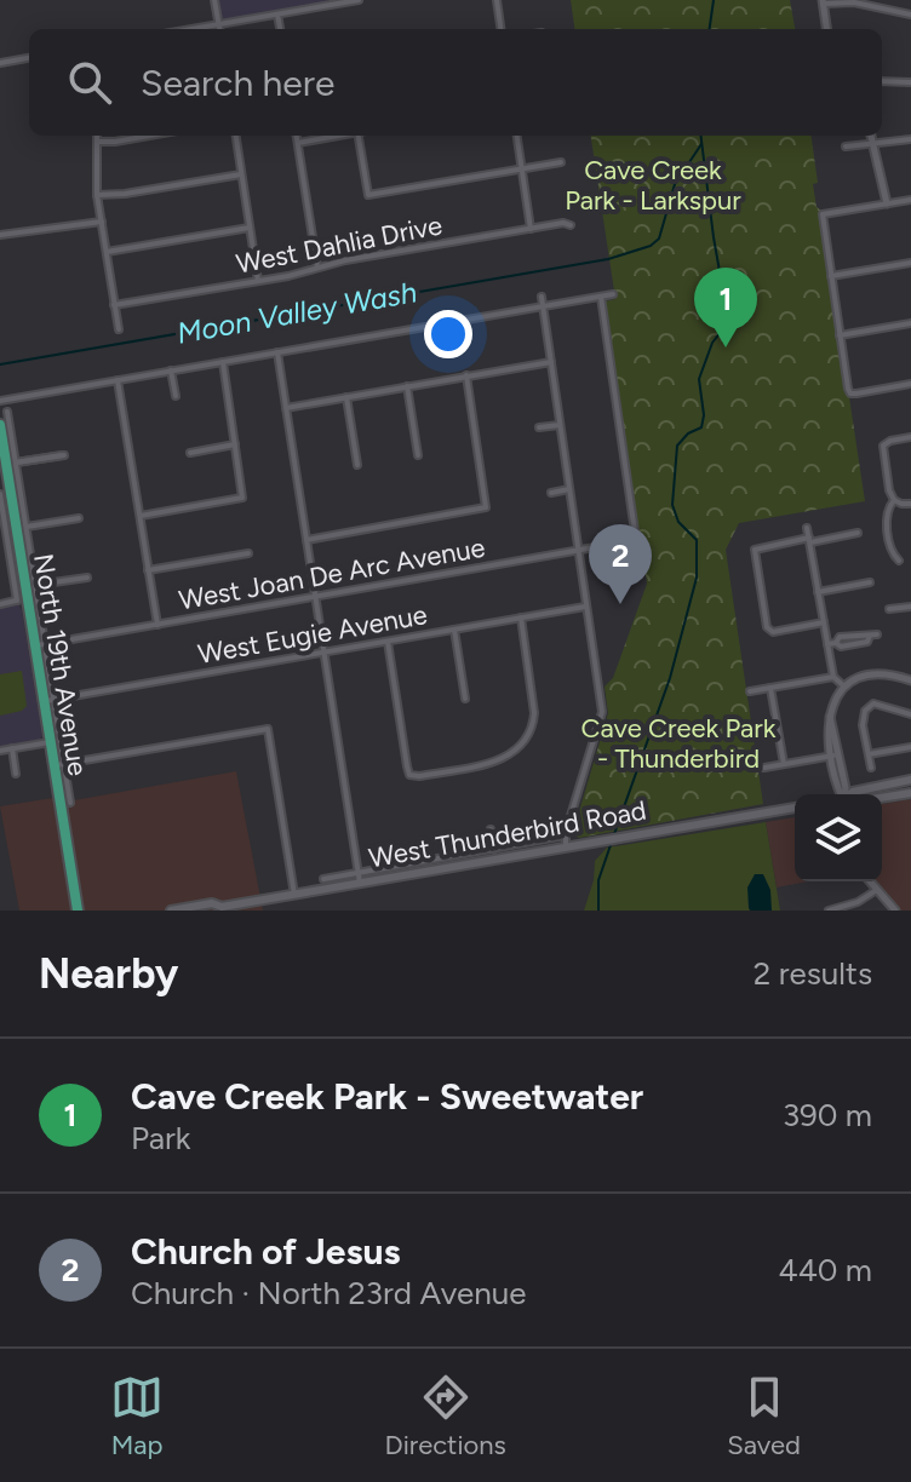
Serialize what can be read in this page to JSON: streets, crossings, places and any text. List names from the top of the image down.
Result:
{
  "streets": {
    "main road": ["North 19th Avenue", "West Thunderbird Road"],
    "street": ["West Dahlia Drive", "West Joan De Arc Avenue", "West Eugie Avenue"]
  },
  "crossings": [
    ["West Joan De Arc Avenue", "North 19th Avenue"],
    ["West Eugie Avenue", "North 19th Avenue"]
  ],
  "water": ["Moon Valley Wash"],
  "parks": ["Cave Creek Park - Larkspur", "Cave Creek Park - Thunderbird"],
  "page": {
    "search": "Search here",
    "pins": ["1", "2"],
    "heading": ["Nearby", "2 results"],
    "list": [
      {
        "mark": "1",
        "name": "Cave Creek Park - Sweetwater",
        "note": "Park",
        "value": "390 m"
      },
      {
        "mark": "2",
        "name": "Church of Jesus",
        "note": "Church · North 23rd Avenue",
        "value": "440 m"
      }
    ],
    "nav": ["Map", "Directions", "Saved"]
  }
}
